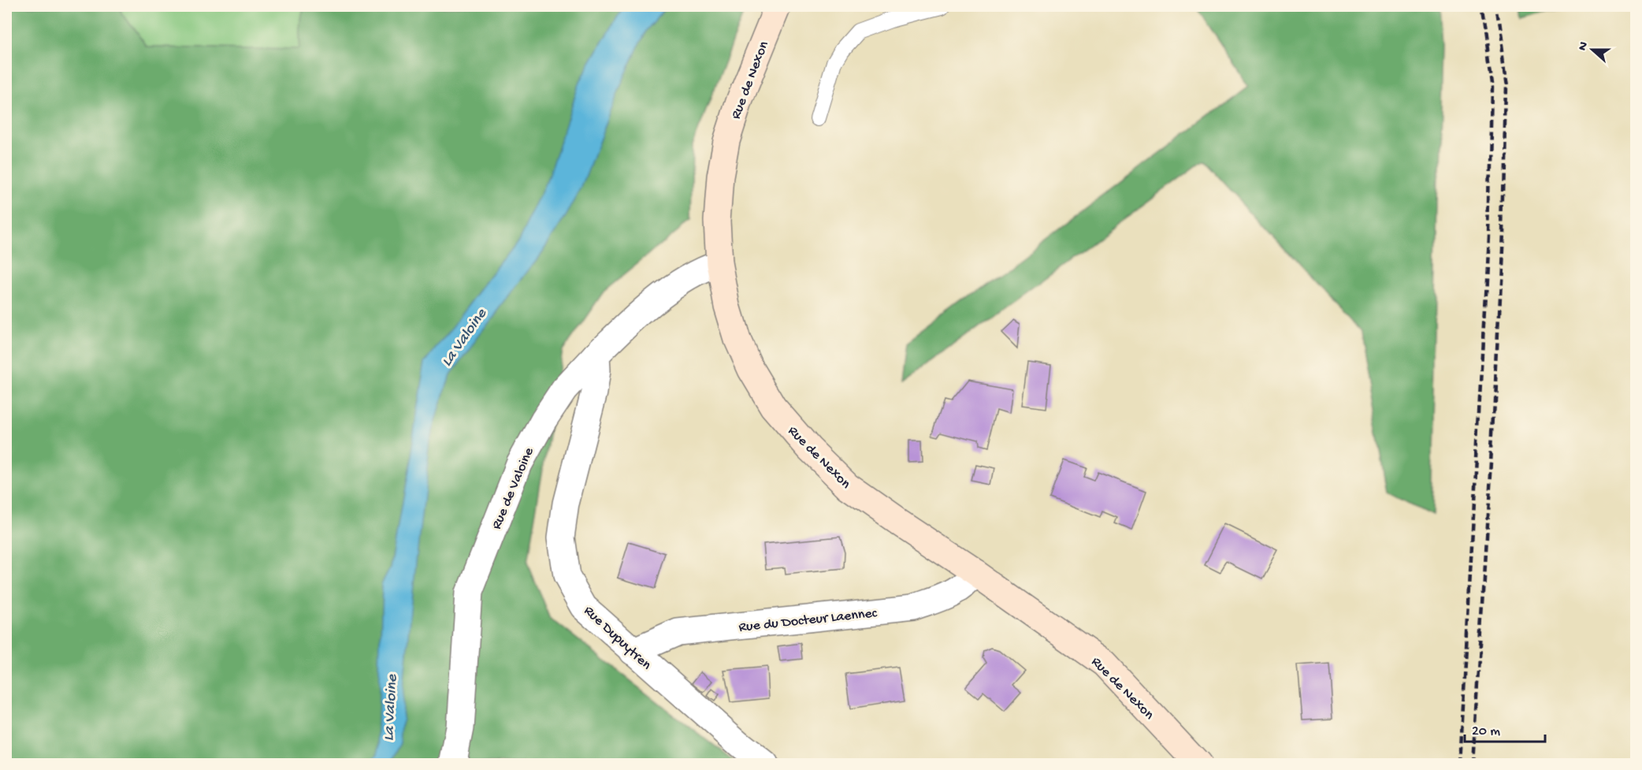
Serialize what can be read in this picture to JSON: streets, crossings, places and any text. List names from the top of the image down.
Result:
{
  "streets": {
    "main road": ["Rue de Nexon"],
    "street": ["Rue de Valoine", "Rue du Docteur Laennec", "Rue Dupuytren"]
  },
  "crossings": [
    ["Rue de Nexon", "Rue de Valoine"],
    ["Rue de Nexon", "Rue du Docteur Laennec"],
    ["Rue de Valoine", "Rue Dupuytren"],
    ["Rue du Docteur Laennec", "Rue Dupuytren"]
  ],
  "water": ["La Valoine"],
  "scale_bar": "20 m",
  "north": "left"
}
